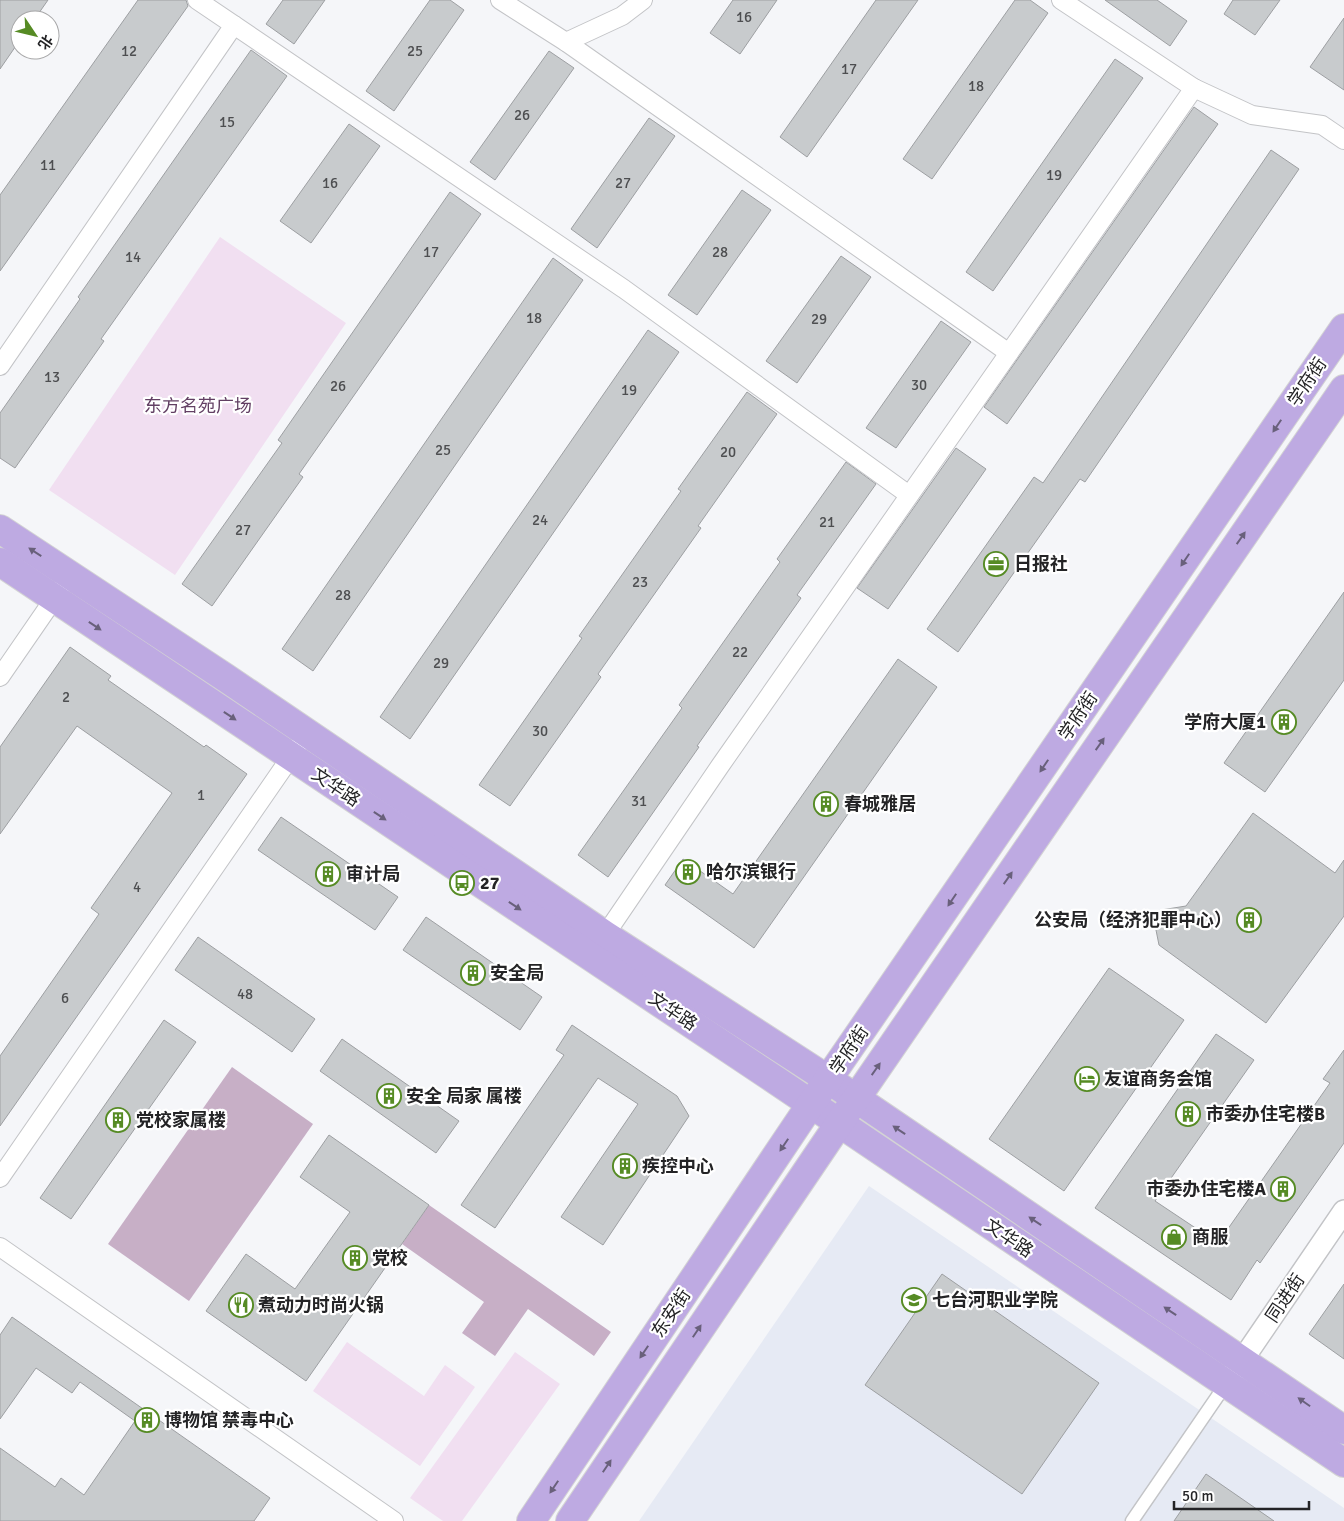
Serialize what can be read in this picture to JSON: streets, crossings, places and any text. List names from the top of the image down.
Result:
{
  "streets": {
    "main road": ["学府街", "文华路", "东安街"],
    "street": ["同进街"]
  },
  "crossings": [
    ["学府街", "文华路"],
    ["学府街", "东安街"],
    ["文华路", "同进街"],
    ["文华路", "东安街"]
  ],
  "parks": ["东方名苑广场"],
  "places": {
    "office": ["日报社"],
    "building": [
      "学府大厦1",
      "春城雅居",
      "哈尔滨银行",
      "审计局",
      "公安局（经济犯罪中心）",
      "安全局",
      "安全 局家 属楼",
      "市委办住宅楼B",
      "党校家属楼",
      "疾控中心",
      "市委办住宅楼A",
      "党校",
      "博物馆 禁毒中心"
    ],
    "bus stop": ["27"],
    "hotel": ["友谊商务会馆"],
    "shop": ["商服"],
    "school or university": ["七台河职业学院"],
    "restaurant": ["煮动力时尚火锅"]
  },
  "house_numbers": [
    "16",
    "12",
    "25",
    "17",
    "18",
    "26",
    "15",
    "11",
    "19",
    "16",
    "27",
    "17",
    "28",
    "14",
    "18",
    "29",
    "13",
    "30",
    "26",
    "19",
    "25",
    "20",
    "24",
    "21",
    "27",
    "23",
    "28",
    "22",
    "29",
    "2",
    "30",
    "1",
    "31",
    "4",
    "48",
    "6"
  ],
  "scale_bar": "50 m",
  "north": "bottom right"
}
